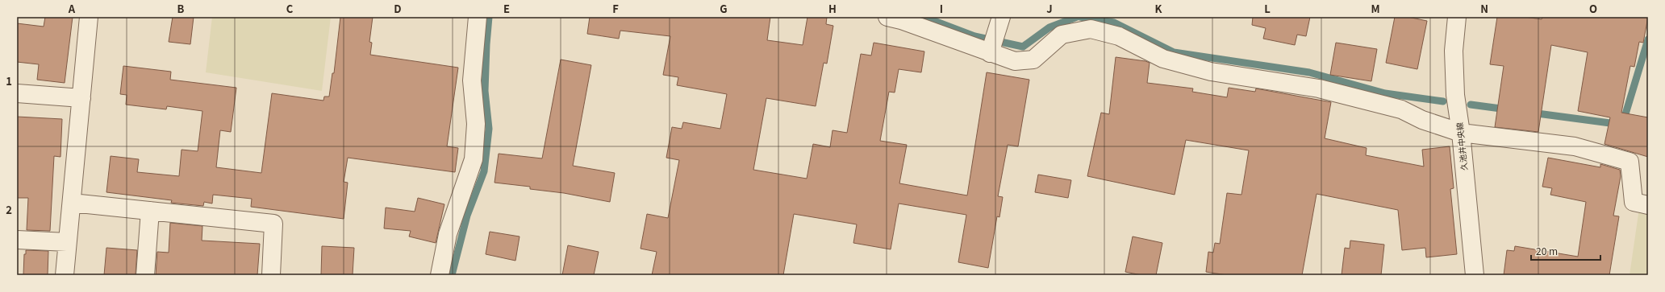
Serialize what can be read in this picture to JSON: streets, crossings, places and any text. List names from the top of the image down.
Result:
{
  "streets": {
    "street": ["久池井中央線"]
  },
  "scale_bar": "20 m",
  "grid": {
    "columns": [
      "A",
      "B",
      "C",
      "D",
      "E",
      "F",
      "G",
      "H",
      "I",
      "J",
      "K",
      "L",
      "M",
      "N",
      "O"
    ],
    "rows": ["1", "2"]
  }
}
